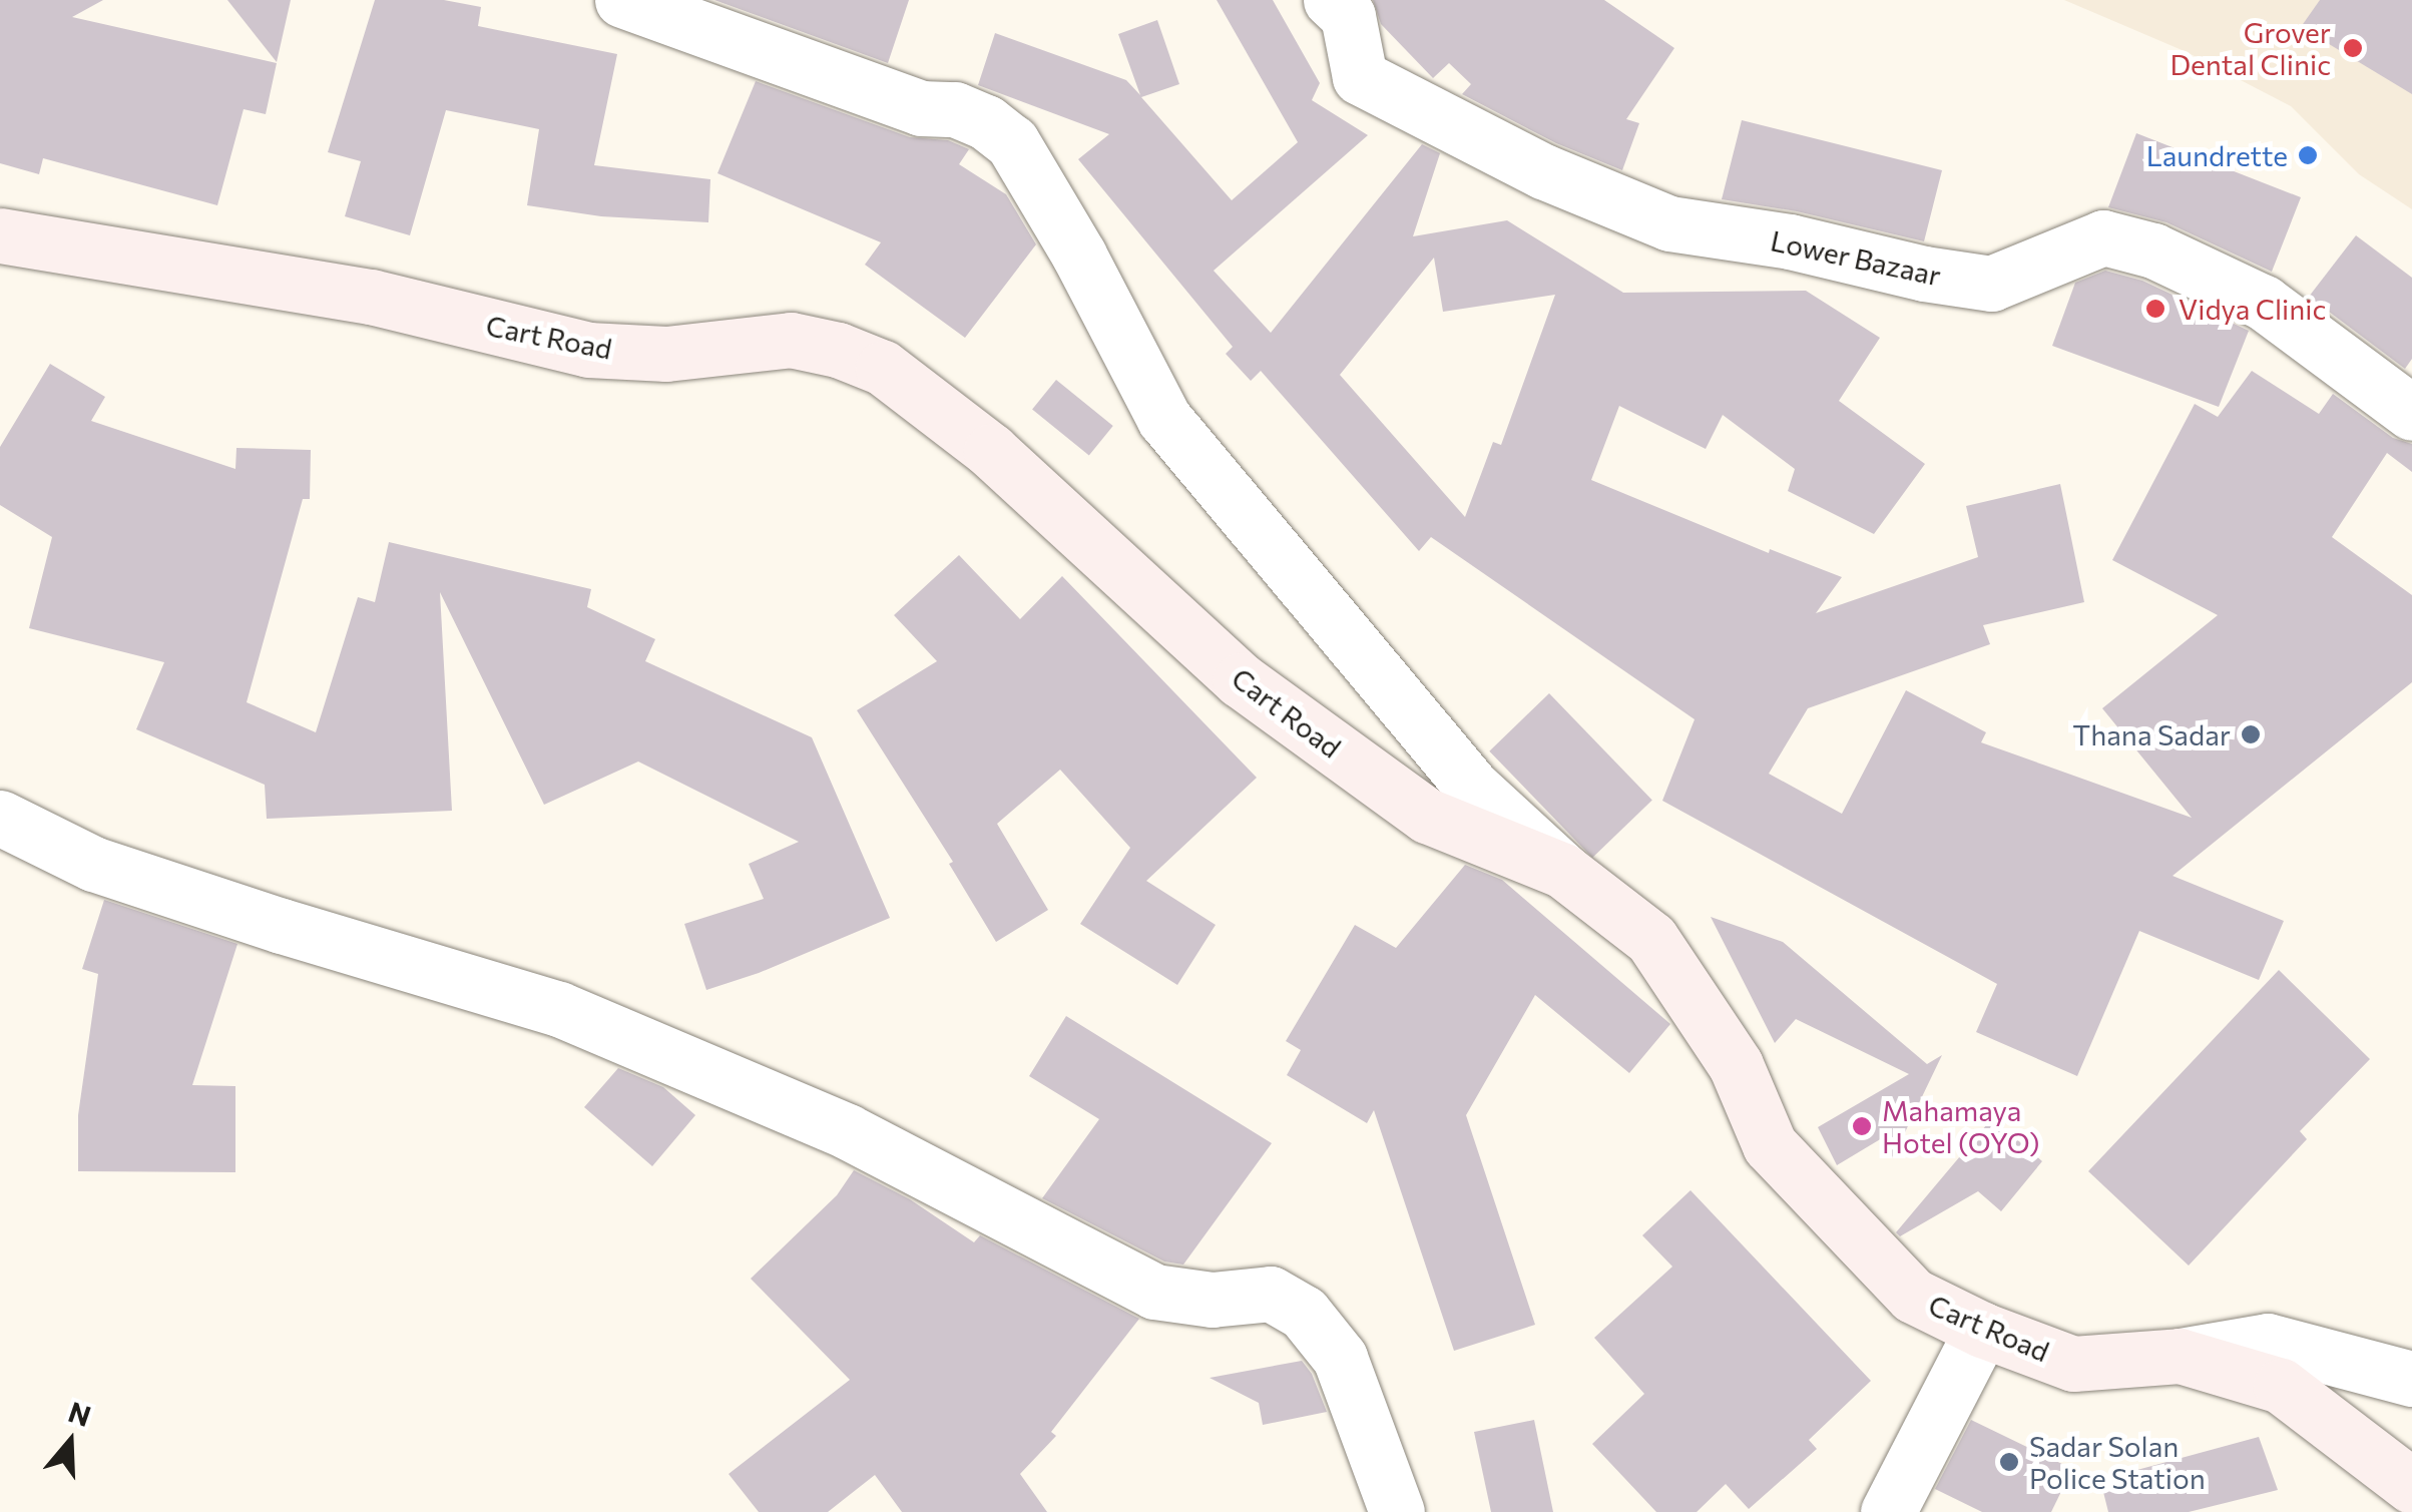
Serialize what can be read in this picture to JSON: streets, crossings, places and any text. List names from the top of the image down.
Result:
{
  "streets": {
    "main road": ["Cart Road"],
    "street": ["Lower Bazaar"]
  },
  "places": [
    "Grover Dental Clinic",
    "Laundrette",
    "Vidya Clinic",
    "Thana Sadar",
    "Mahamaya Hotel (OYO)",
    "Sadar Solan Police Station"
  ],
  "north": "top"
}
